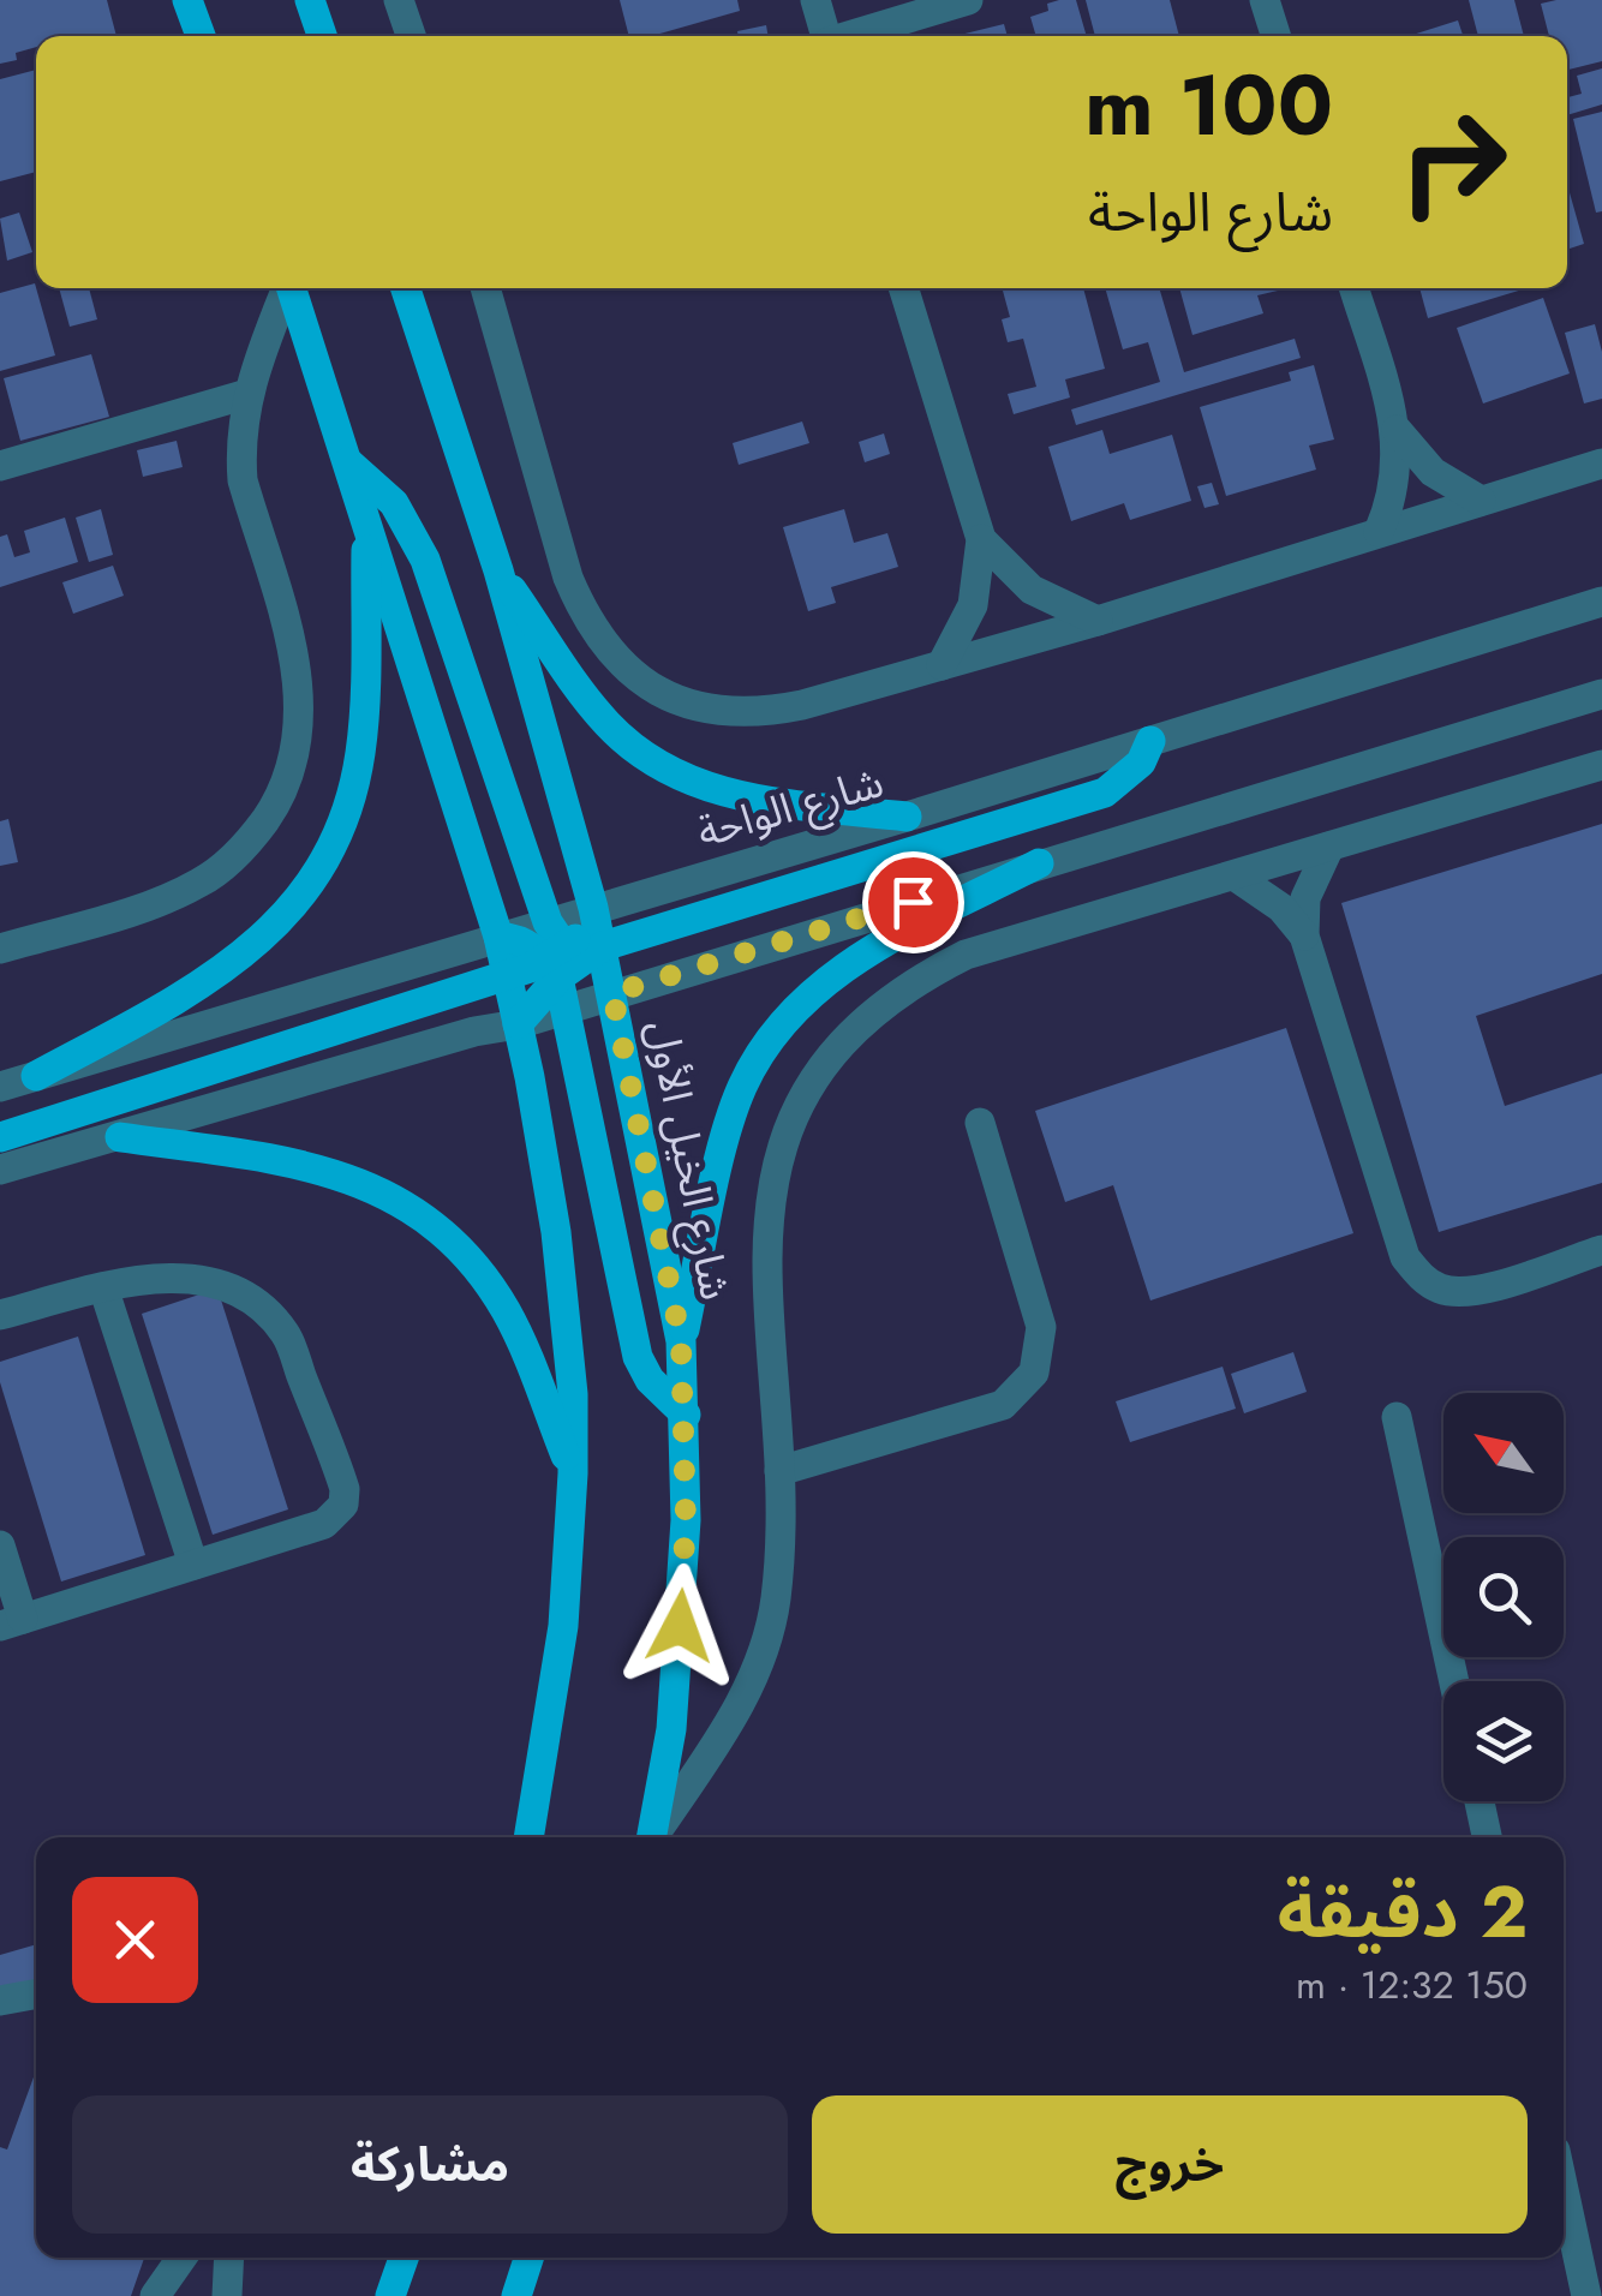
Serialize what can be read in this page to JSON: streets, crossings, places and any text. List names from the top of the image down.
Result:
{
  "streets": {
    "main road": ["شارع الخيل الأول"],
    "street": ["شارع الواحة"]
  },
  "crossings": [
    ["شارع الواحة", "شارع الخيل الأول"]
  ],
  "north": "top left",
  "page": {
    "turn": ["100 m", "شارع الواحة"],
    "heading": ["2 دقيقة", "150 m · 12:32"],
    "buttons": ["خروج", "مشاركة"]
  }
}
